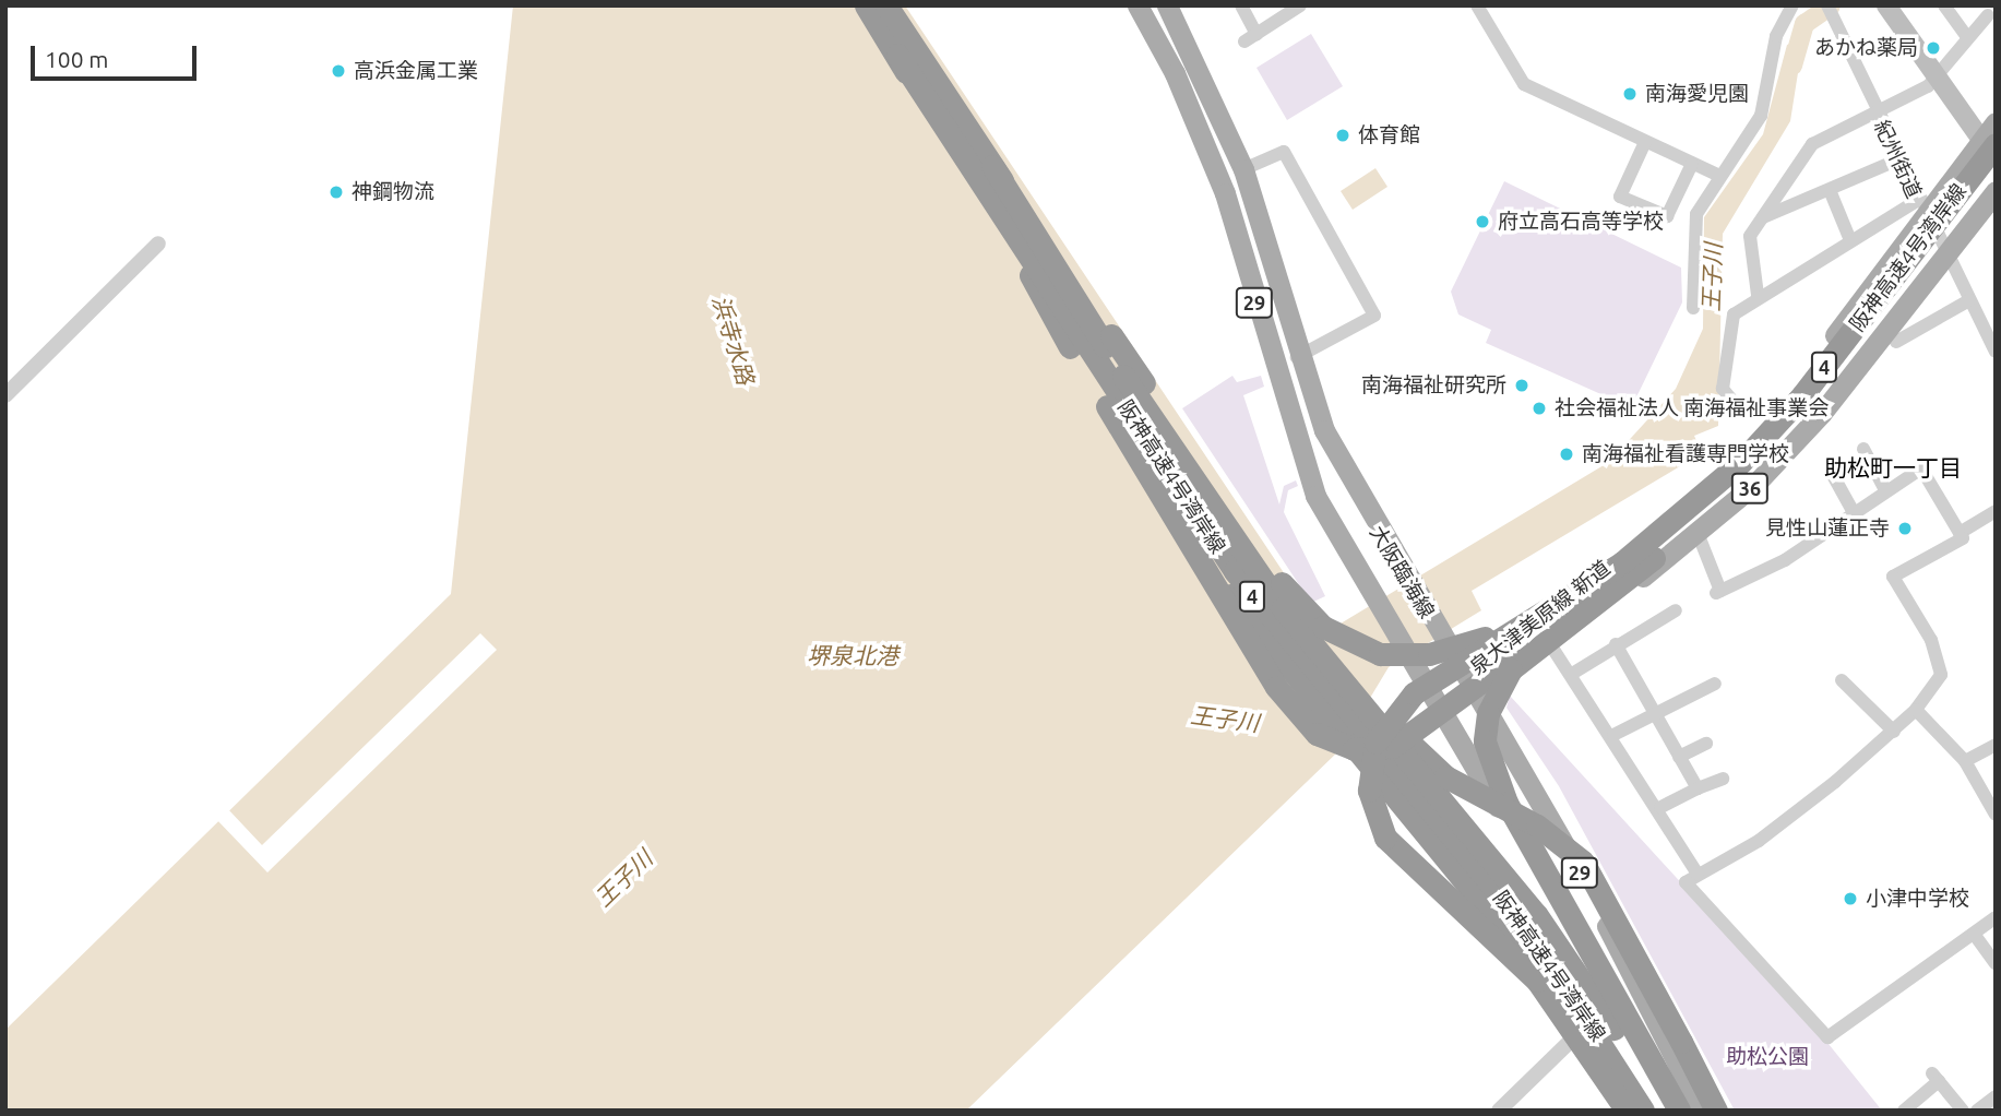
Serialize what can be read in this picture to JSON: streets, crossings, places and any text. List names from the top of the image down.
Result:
{
  "streets": {
    "highway": ["阪神高速4号湾岸線", "4"],
    "main road": [
      "29",
      "36",
      "大阪臨海線",
      "泉大津美原線 新道"
    ],
    "street": ["紀州街道"]
  },
  "crossings": [
    ["紀州街道", "泉大津美原線 新道"],
    ["阪神高速4号湾岸線", "泉大津美原線 新道"],
    ["大阪臨海線", "泉大津美原線 新道"]
  ],
  "districts": ["助松町一丁目"],
  "water": ["王子川", "浜寺水路", "堺泉北港"],
  "parks": ["助松公園"],
  "places": [
    "あかね薬局",
    "高浜金属工業",
    "南海愛児園",
    "体育館",
    "神鋼物流",
    "府立高石高等学校",
    "南海福祉研究所",
    "社会福祉法人 南海福祉事業会",
    "南海福祉看護専門学校",
    "見性山蓮正寺",
    "小津中学校"
  ],
  "scale_bar": "100 m"
}
